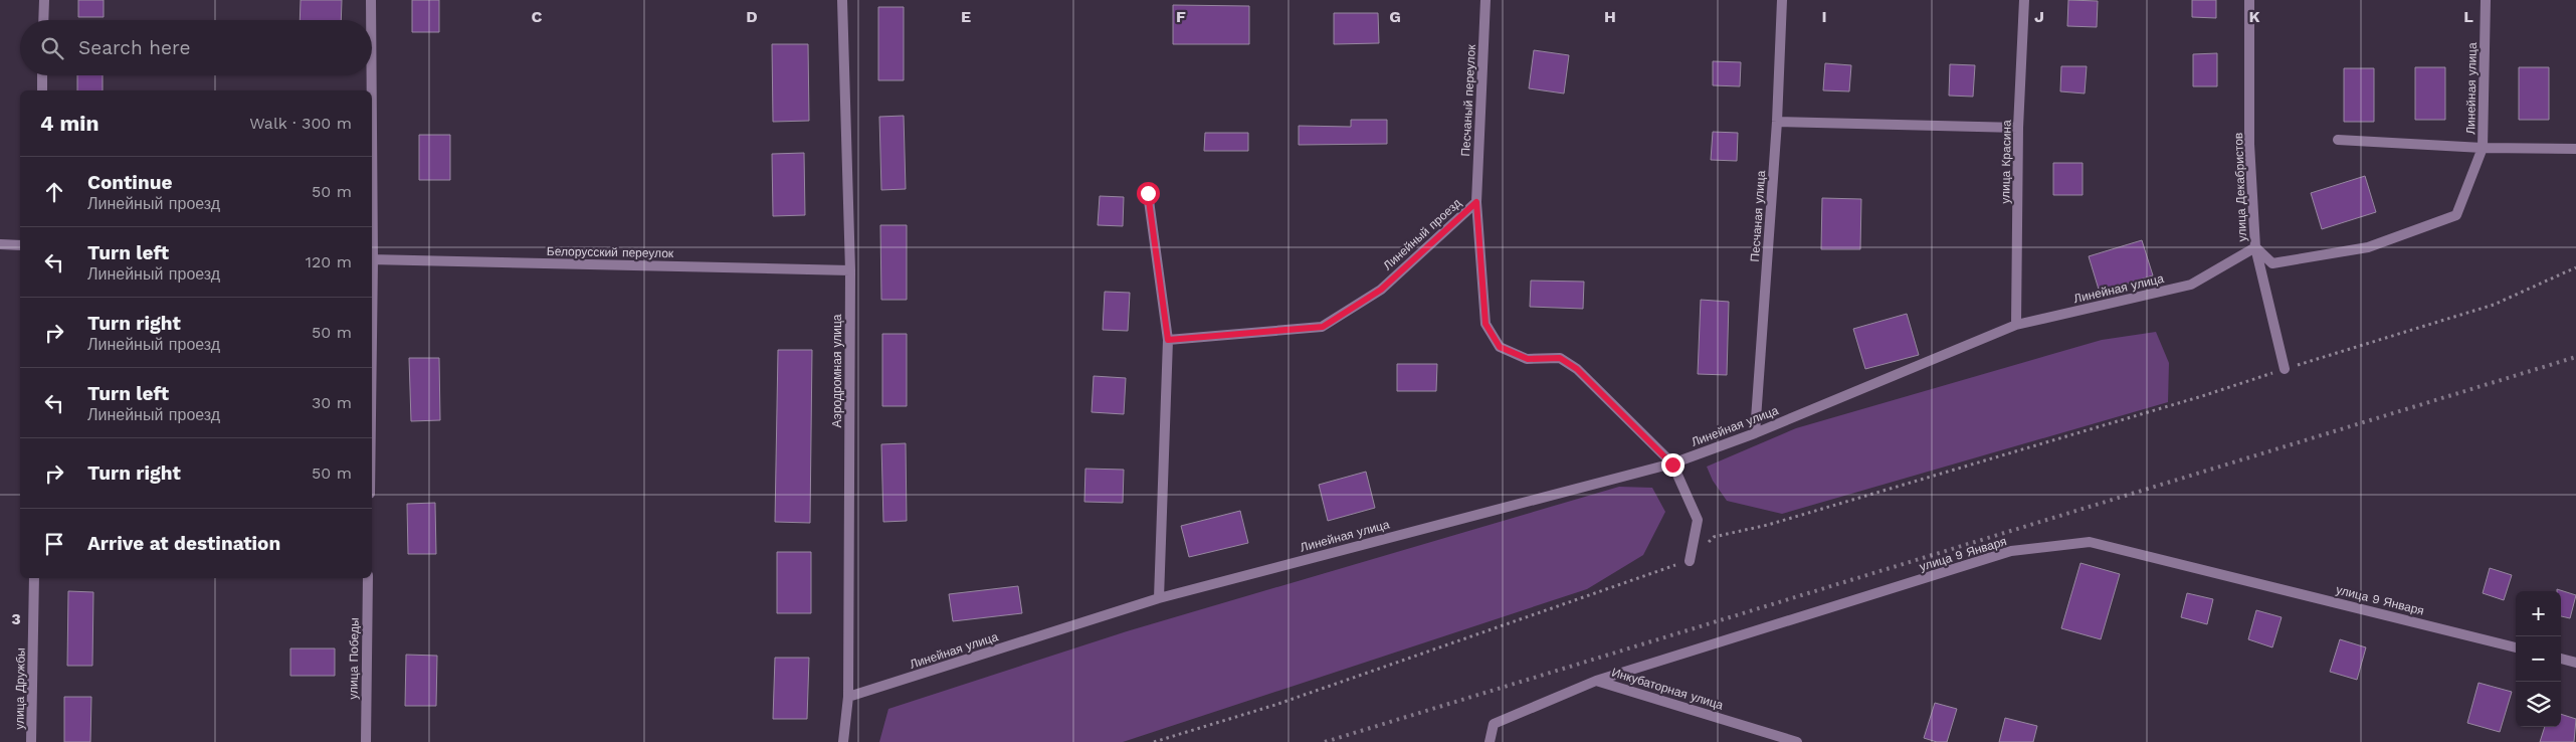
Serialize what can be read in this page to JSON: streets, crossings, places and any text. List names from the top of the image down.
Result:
{
  "streets": {
    "street": [
      "Линейная улица",
      "Песчаный переулок",
      "улица Красина",
      "улица Декабристов",
      "Песчаная улица",
      "Линейный проезд",
      "Белорусский переулок",
      "Аэродромная улица",
      "улица 9 Января",
      "улица Победы",
      "улица Дружбы",
      "Инкубаторная улица"
    ]
  },
  "crossings": [
    ["Линейная улица", "улица Красина"],
    ["Линейная улица", "улица Декабристов"],
    ["Линейная улица", "Песчаная улица"],
    ["Линейная улица", "Линейный проезд"],
    ["Линейная улица", "Аэродромная улица"],
    ["Песчаный переулок", "Линейный проезд"],
    ["Белорусский переулок", "Аэродромная улица"],
    ["улица 9 Января", "Инкубаторная улица"]
  ],
  "page": {
    "search": "Search here",
    "heading": ["4 min", "Walk · 300 m"],
    "list": [
      ["Continue", "Линейный проезд", "50 m"],
      ["Turn left", "Линейный проезд", "120 m"],
      ["Turn right", "Линейный проезд", "50 m"],
      ["Turn left", "Линейный проезд", "30 m"],
      ["Turn right", "50 m"],
      "Arrive at destination"
    ],
    "map_buttons": ["+", "−"]
  },
  "grid": {
    "columns": [
      "C",
      "D",
      "E",
      "F",
      "G",
      "H",
      "I",
      "J",
      "K",
      "L"
    ],
    "rows": ["3"]
  }
}
